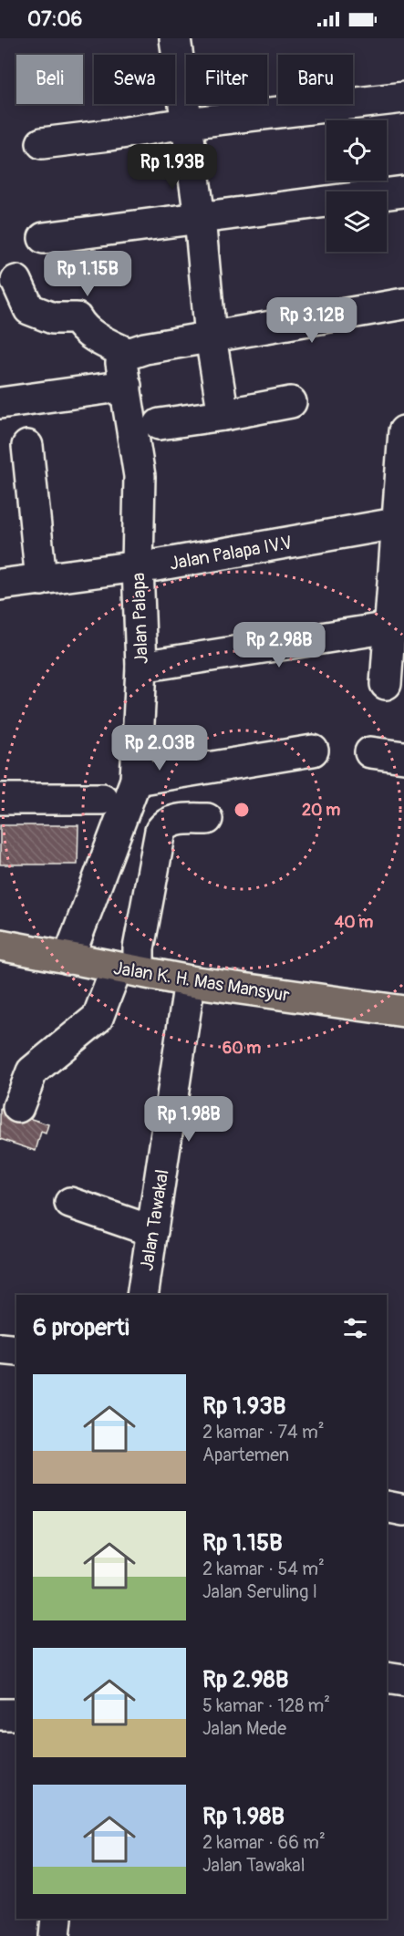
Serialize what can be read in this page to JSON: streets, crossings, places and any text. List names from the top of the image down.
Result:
{
  "streets": {
    "main road": ["Jalan K. H. Mas Mansyur"],
    "street": ["Jalan Palapa IV.V", "Jalan Palapa", "Jalan Tawakal"]
  },
  "crossings": [
    ["Jalan Palapa IV.V", "Jalan Palapa"],
    ["Jalan Palapa", "Jalan K. H. Mas Mansyur"],
    ["Jalan K. H. Mas Mansyur", "Jalan Tawakal"]
  ],
  "page": {
    "status": "07:06",
    "chip": [
      "Beli",
      "Sewa",
      "Filter",
      "Baru"
    ],
    "price": [
      "Rp 1.93B",
      "Rp 1.15B",
      "Rp 3.12B",
      "Rp 2.98B",
      "Rp 2.03B",
      "Rp 1.98B"
    ],
    "heading": "6 properti",
    "list": [
      {
        "name": "Rp 1.93B",
        "note": "2 kamar · 74 m² · Apartemen"
      },
      {
        "name": "Rp 1.15B",
        "note": "2 kamar · 54 m² · Jalan Seruling I"
      },
      {
        "name": "Rp 2.98B",
        "note": "5 kamar · 128 m² · Jalan Mede"
      },
      {
        "name": "Rp 1.98B",
        "note": "2 kamar · 66 m² · Jalan Tawakal"
      }
    ]
  },
  "rings": ["20 m", "40 m", "60 m"]
}
